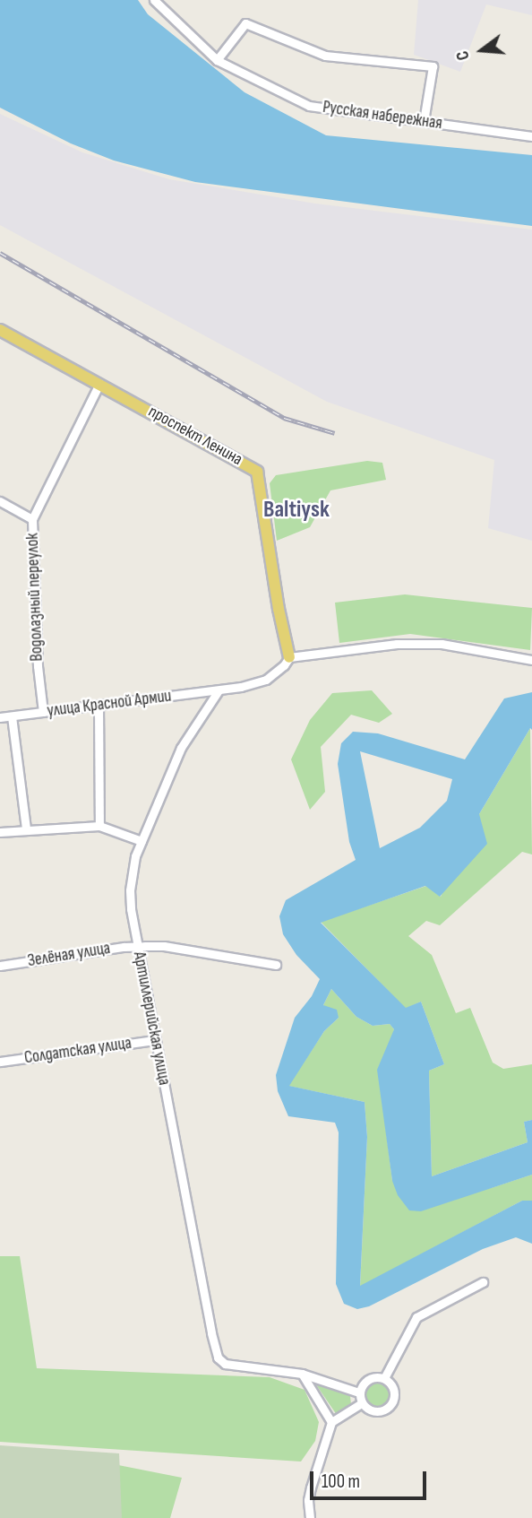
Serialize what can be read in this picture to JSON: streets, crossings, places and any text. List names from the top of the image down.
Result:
{
  "streets": {
    "main road": ["проспект Ленина"],
    "street": [
      "Русская набережная",
      "Водолазный переулок",
      "улица Красной Армии",
      "Зелёная улица",
      "Артиллерийская улица",
      "Солдатская улица"
    ]
  },
  "crossings": [
    ["проспект Ленина", "Водолазный переулок"],
    ["Водолазный переулок", "улица Красной Армии"],
    ["улица Красной Армии", "Артиллерийская улица"],
    ["Зелёная улица", "Артиллерийская улица"],
    ["Артиллерийская улица", "Солдатская улица"]
  ],
  "districts": ["Baltiysk"],
  "scale_bar": "100 m",
  "north": "left"
}
